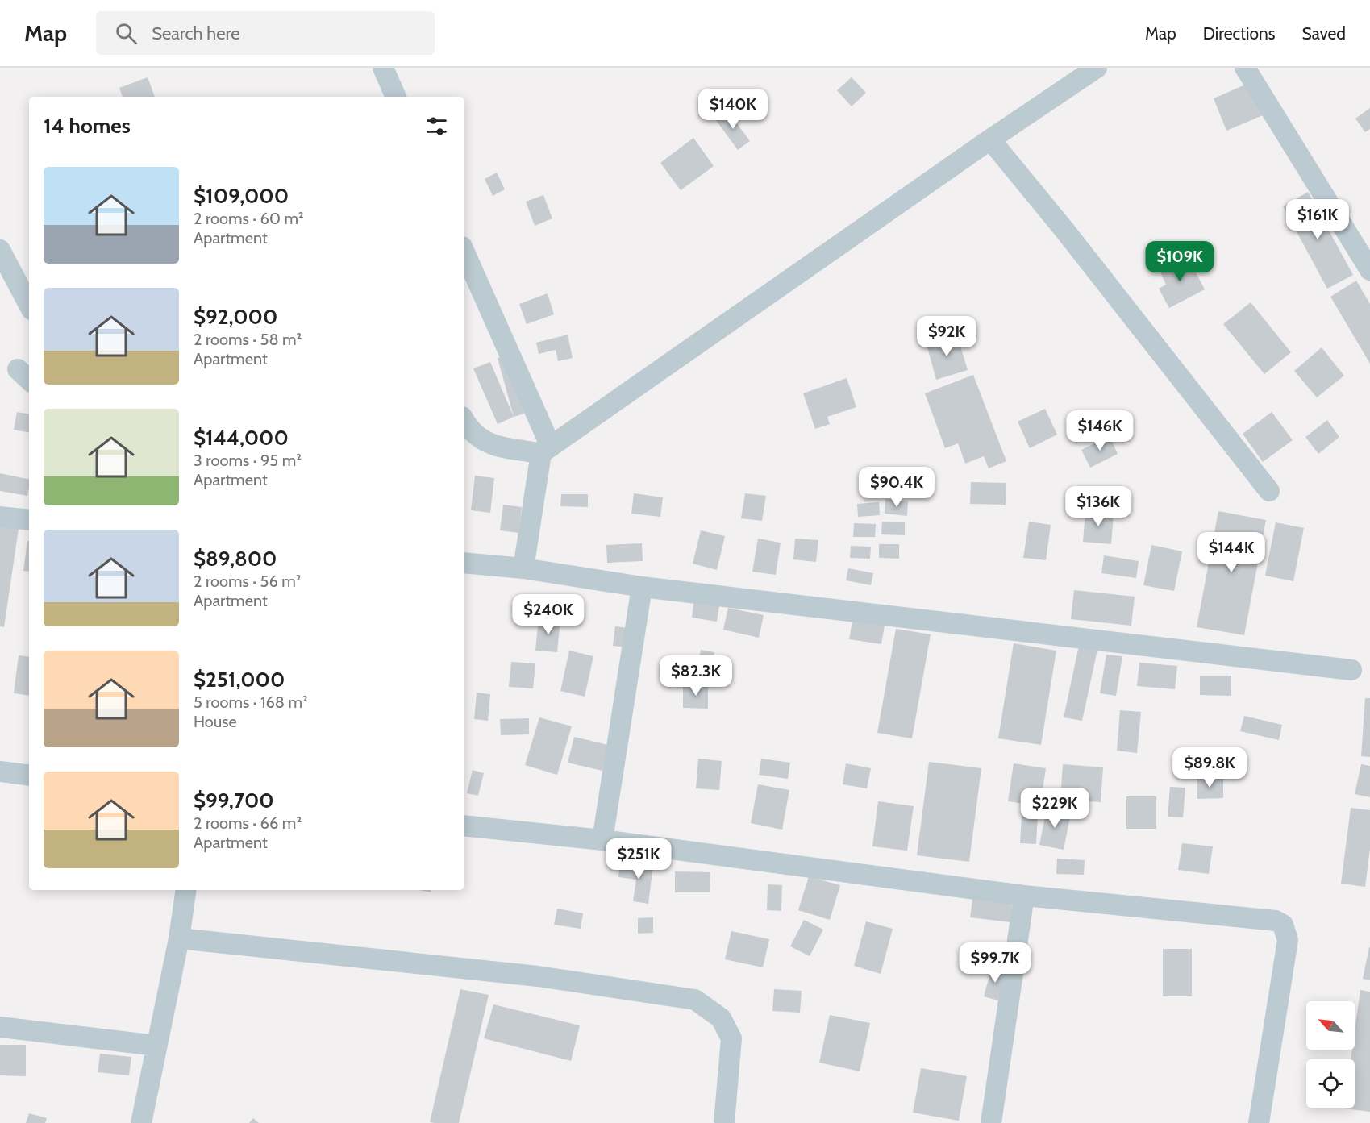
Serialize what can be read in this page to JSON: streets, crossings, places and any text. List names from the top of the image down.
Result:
{
  "north": "top left",
  "page": {
    "header": "Map",
    "search": "Search here",
    "nav": ["Map", "Directions", "Saved"],
    "price": [
      "$140K",
      "$161K",
      "$109K",
      "$92K",
      "$146K",
      "$90.4K",
      "$136K",
      "$144K",
      "$240K",
      "$82.3K",
      "$89.8K",
      "$229K",
      "$251K",
      "$99.7K"
    ],
    "heading": "14 homes",
    "list": [
      {
        "name": "$109,000",
        "note": "2 rooms · 60 m² · Apartment"
      },
      {
        "name": "$92,000",
        "note": "2 rooms · 58 m² · Apartment"
      },
      {
        "name": "$144,000",
        "note": "3 rooms · 95 m² · Apartment"
      },
      {
        "name": "$89,800",
        "note": "2 rooms · 56 m² · Apartment"
      },
      {
        "name": "$251,000",
        "note": "5 rooms · 168 m² · House"
      },
      {
        "name": "$99,700",
        "note": "2 rooms · 66 m² · Apartment"
      }
    ]
  }
}
